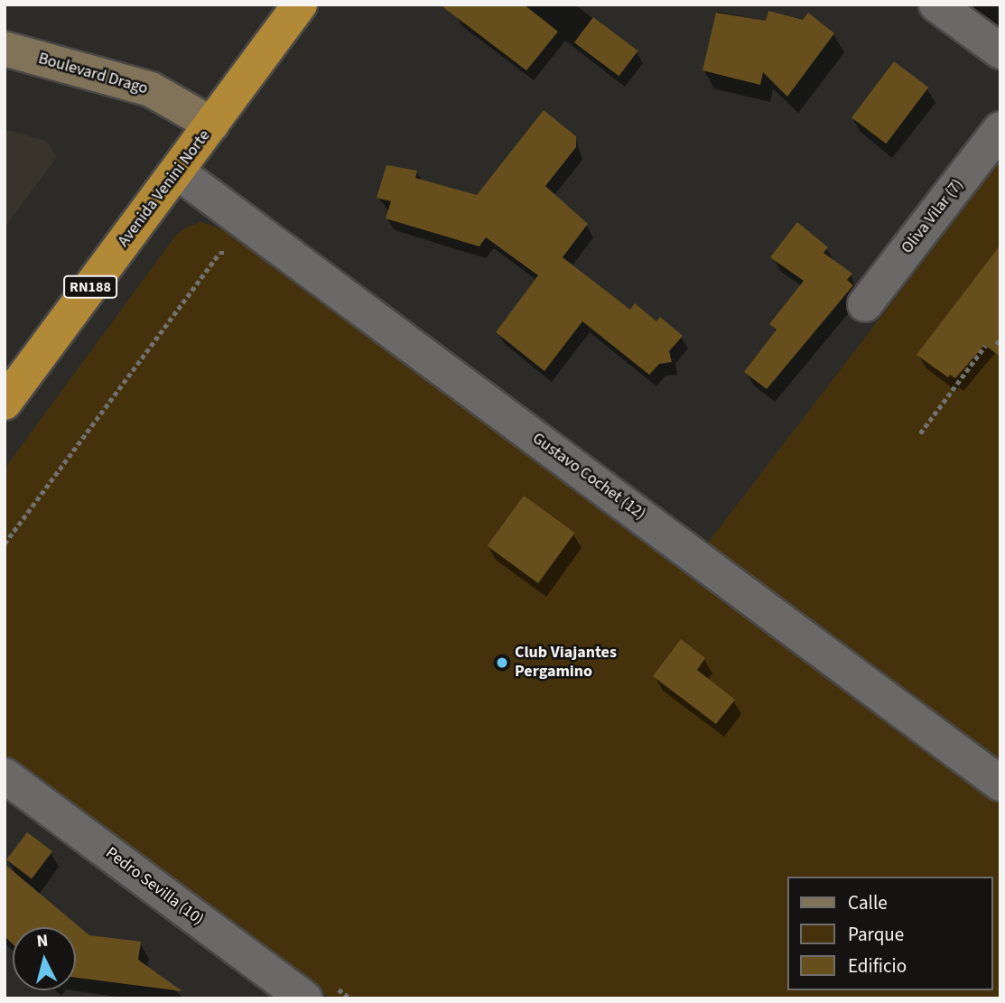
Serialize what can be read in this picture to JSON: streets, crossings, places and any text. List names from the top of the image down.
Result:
{
  "streets": {
    "highway": ["Avenida Venini Norte", "RN188"],
    "main road": ["Boulevard Drago"],
    "street": ["Oliva Vilar (7)", "Gustavo Cochet (12)", "Pedro Sevilla (10)"]
  },
  "crossings": [
    ["Boulevard Drago", "Avenida Venini Norte"],
    ["Avenida Venini Norte", "Gustavo Cochet (12)"]
  ],
  "places": ["Club Viajantes Pergamino"],
  "legend": ["Calle", "Parque", "Edificio"],
  "north": "top"
}
